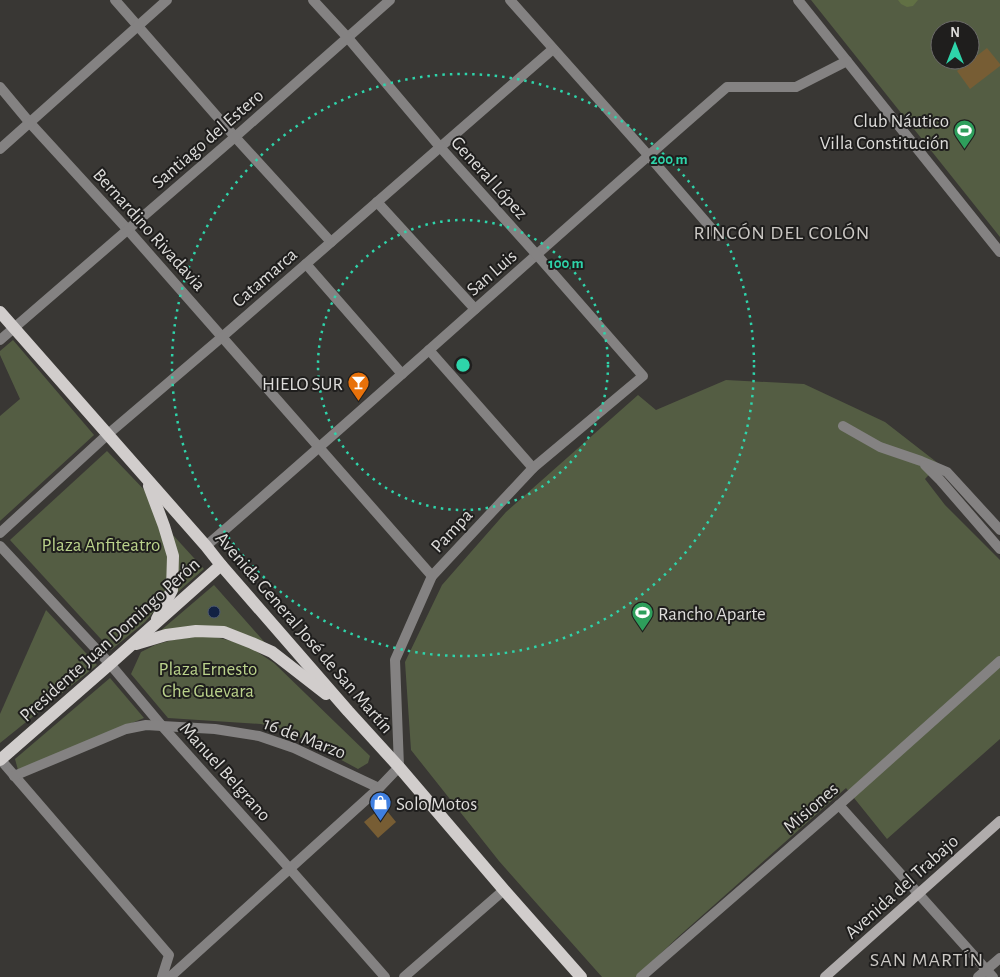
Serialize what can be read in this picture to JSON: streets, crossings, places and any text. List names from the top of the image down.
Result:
{
  "streets": {
    "main road": ["Avenida General José de San Martín", "Presidente Juan Domingo Perón", "Avenida del Trabajo"],
    "street": [
      "Santiago del Estero",
      "General López",
      "Bernardino Rivadavia",
      "San Luis",
      "Catamarca",
      "Pampa",
      "16 de Marzo",
      "Manuel Belgrano",
      "Misiones"
    ]
  },
  "crossings": [
    ["Santiago del Estero", "General López"],
    ["Santiago del Estero", "Bernardino Rivadavia"],
    ["Santiago del Estero", "Avenida General José de San Martín"],
    ["General López", "San Luis"],
    ["General López", "Catamarca"],
    ["General López", "Pampa"],
    ["Bernardino Rivadavia", "San Luis"],
    ["Bernardino Rivadavia", "Catamarca"],
    ["Bernardino Rivadavia", "Pampa"],
    ["San Luis", "Avenida General José de San Martín"],
    ["Catamarca", "Avenida General José de San Martín"],
    ["Pampa", "Avenida General José de San Martín"],
    ["Avenida General José de San Martín", "Presidente Juan Domingo Perón"],
    ["Presidente Juan Domingo Perón", "Manuel Belgrano"],
    ["16 de Marzo", "Manuel Belgrano"]
  ],
  "districts": ["RINCÓN DEL COLÓN", "SAN MARTÍN"],
  "parks": ["Plaza Anfiteatro", "Plaza Ernesto Che Guevara"],
  "places": {
    "sports": ["Club Náutico Villa Constitución", "Rancho Aparte"],
    "bar": ["HIELO SUR"],
    "shop": ["Solo Motos"]
  },
  "north": "top",
  "rings": ["200 m", "100 m"]
}
